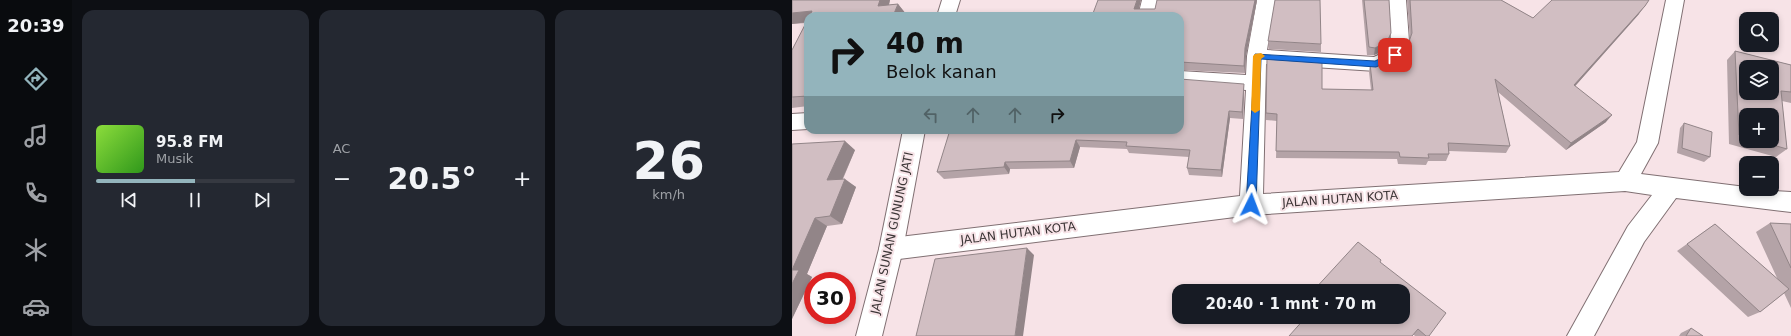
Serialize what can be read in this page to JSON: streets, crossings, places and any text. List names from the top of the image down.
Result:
{
  "streets": {
    "street": ["JALAN HUTAN KOTA", "JALAN SUNAN GUNUNG JATI"]
  },
  "crossings": [
    ["JALAN HUTAN KOTA", "JALAN SUNAN GUNUNG JATI"]
  ],
  "page": {
    "tabs": "20:39",
    "tile": [
      "AC",
      ["26", "km/h"]
    ],
    "map_buttons": ["+", "−"],
    "turn": ["40 m", "Belok kanan"],
    "song": ["95.8 FM", "Musik"],
    "heat": ["−", "20.5°", "+"],
    "limit": "30",
    "trip": "20:40 · 1 mnt · 70 m"
  }
}
